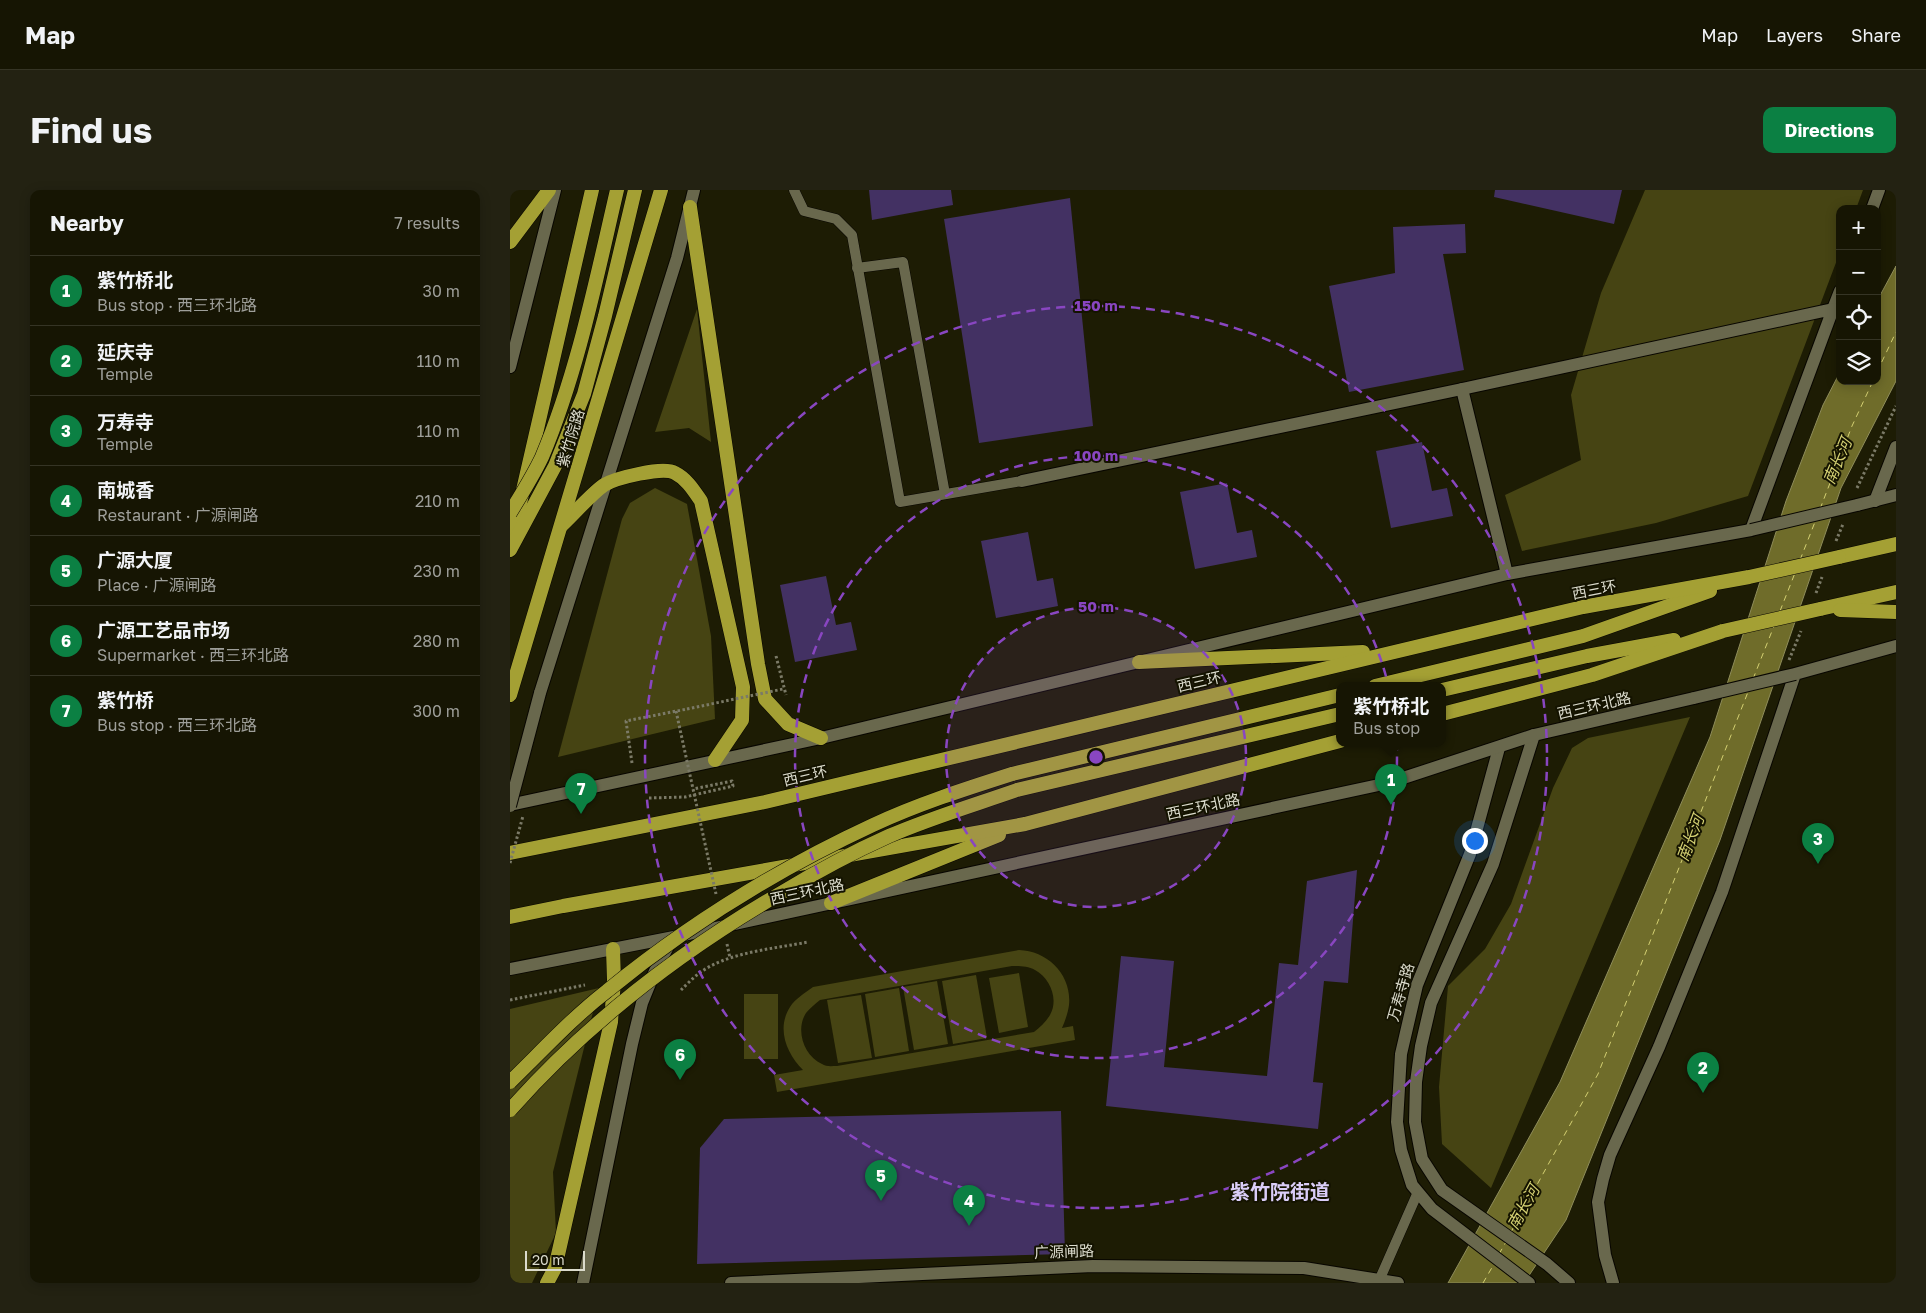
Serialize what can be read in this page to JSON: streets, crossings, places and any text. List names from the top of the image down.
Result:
{
  "streets": {
    "highway": ["紫竹院路", "西三环"],
    "street": ["西三环北路", "万寿寺路", "广源闸路"]
  },
  "crossings": [
    ["西三环北路", "万寿寺路"]
  ],
  "districts": ["紫竹院街道"],
  "water": ["南长河"],
  "scale_bar": "20 m",
  "page": {
    "header": "Map",
    "nav": ["Map", "Layers", "Share"],
    "buttons": "Directions",
    "title": "Find us",
    "heading": ["Nearby", "7 results"],
    "map_buttons": ["+", "−"],
    "list": [
      {
        "mark": "1",
        "name": "紫竹桥北",
        "note": "Bus stop · 西三环北路",
        "value": "30 m"
      },
      {
        "mark": "2",
        "name": "延庆寺",
        "note": "Temple",
        "value": "110 m"
      },
      {
        "mark": "3",
        "name": "万寿寺",
        "note": "Temple",
        "value": "110 m"
      },
      {
        "mark": "4",
        "name": "南城香",
        "note": "Restaurant · 广源闸路",
        "value": "210 m"
      },
      {
        "mark": "5",
        "name": "广源大厦",
        "note": "Place · 广源闸路",
        "value": "230 m"
      },
      {
        "mark": "6",
        "name": "广源工艺品市场",
        "note": "Supermarket · 西三环北路",
        "value": "280 m"
      },
      {
        "mark": "7",
        "name": "紫竹桥",
        "note": "Bus stop · 西三环北路",
        "value": "300 m"
      }
    ],
    "popup": ["紫竹桥北", "Bus stop"],
    "pins": [
      "1",
      "7",
      "3",
      "6",
      "2",
      "5",
      "4"
    ],
    "scale": "20 m"
  },
  "rings": ["150 m", "100 m", "50 m"]
}
